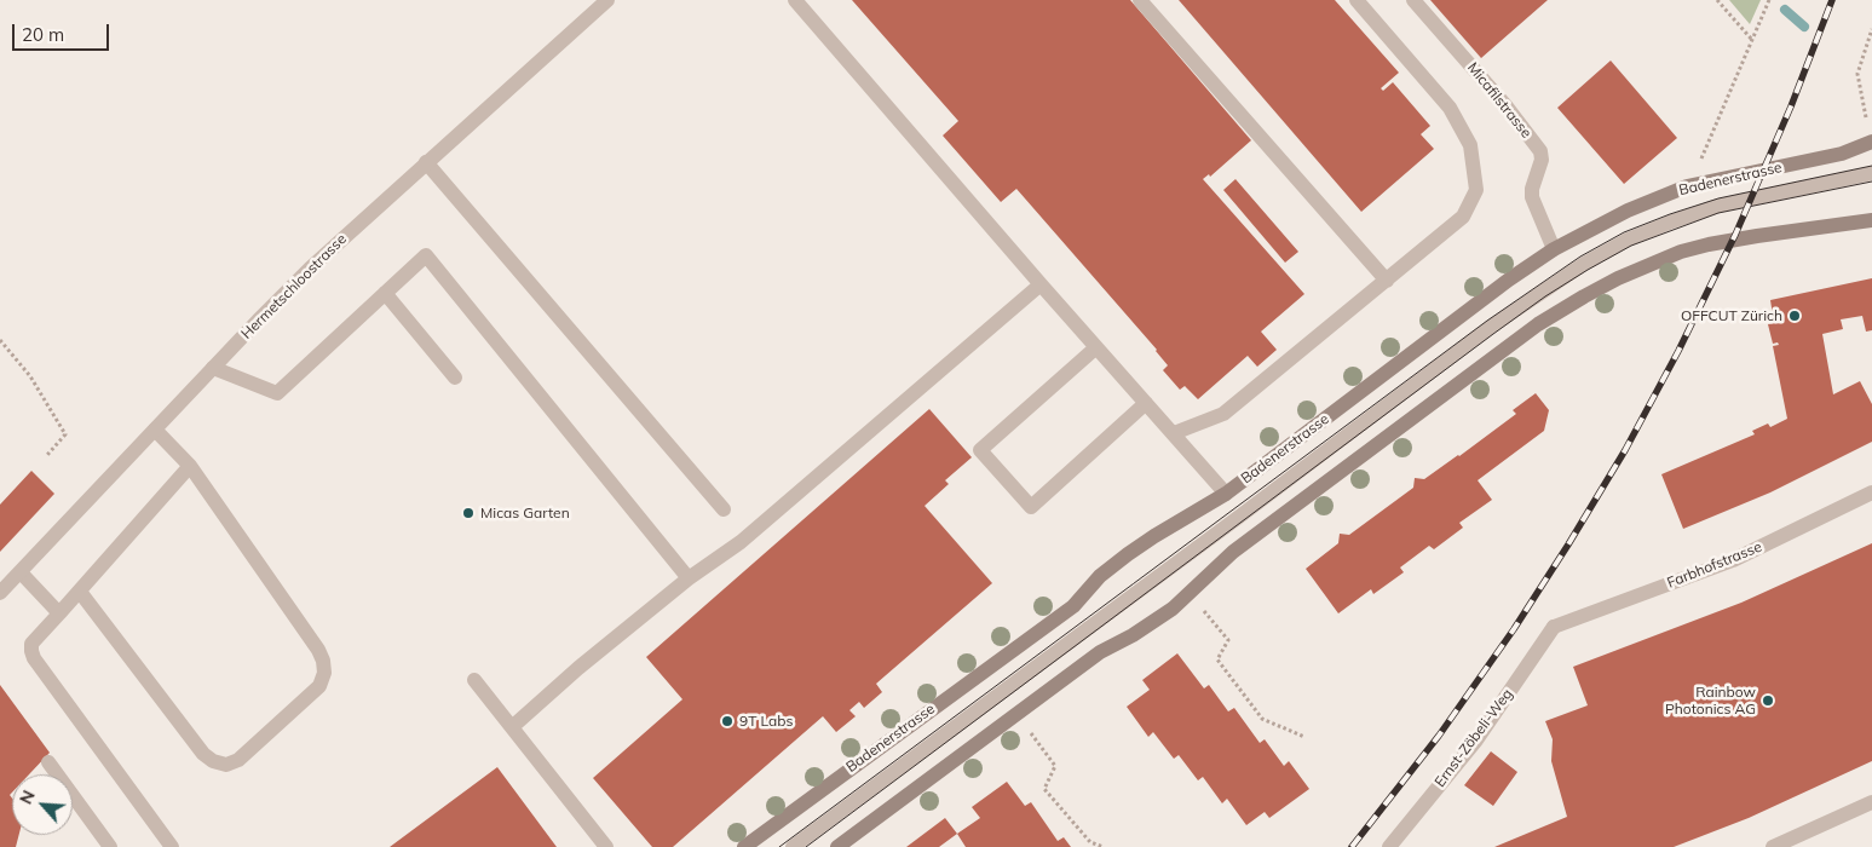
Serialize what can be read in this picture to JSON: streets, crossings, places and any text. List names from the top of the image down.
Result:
{
  "streets": {
    "street": [
      "Micafilstrasse",
      "Badenerstrasse",
      "Hermetschloostrasse",
      "Farbhofstrasse",
      "Ernst-Zöbeli-Weg"
    ]
  },
  "crossings": [
    ["Micafilstrasse", "Badenerstrasse"],
    ["Farbhofstrasse", "Ernst-Zöbeli-Weg"]
  ],
  "places": [
    "OFFCUT Zürich",
    "Micas Garten",
    "Rainbow Photonics AG",
    "9T Labs"
  ],
  "scale_bar": "20 m",
  "north": "top left"
}
